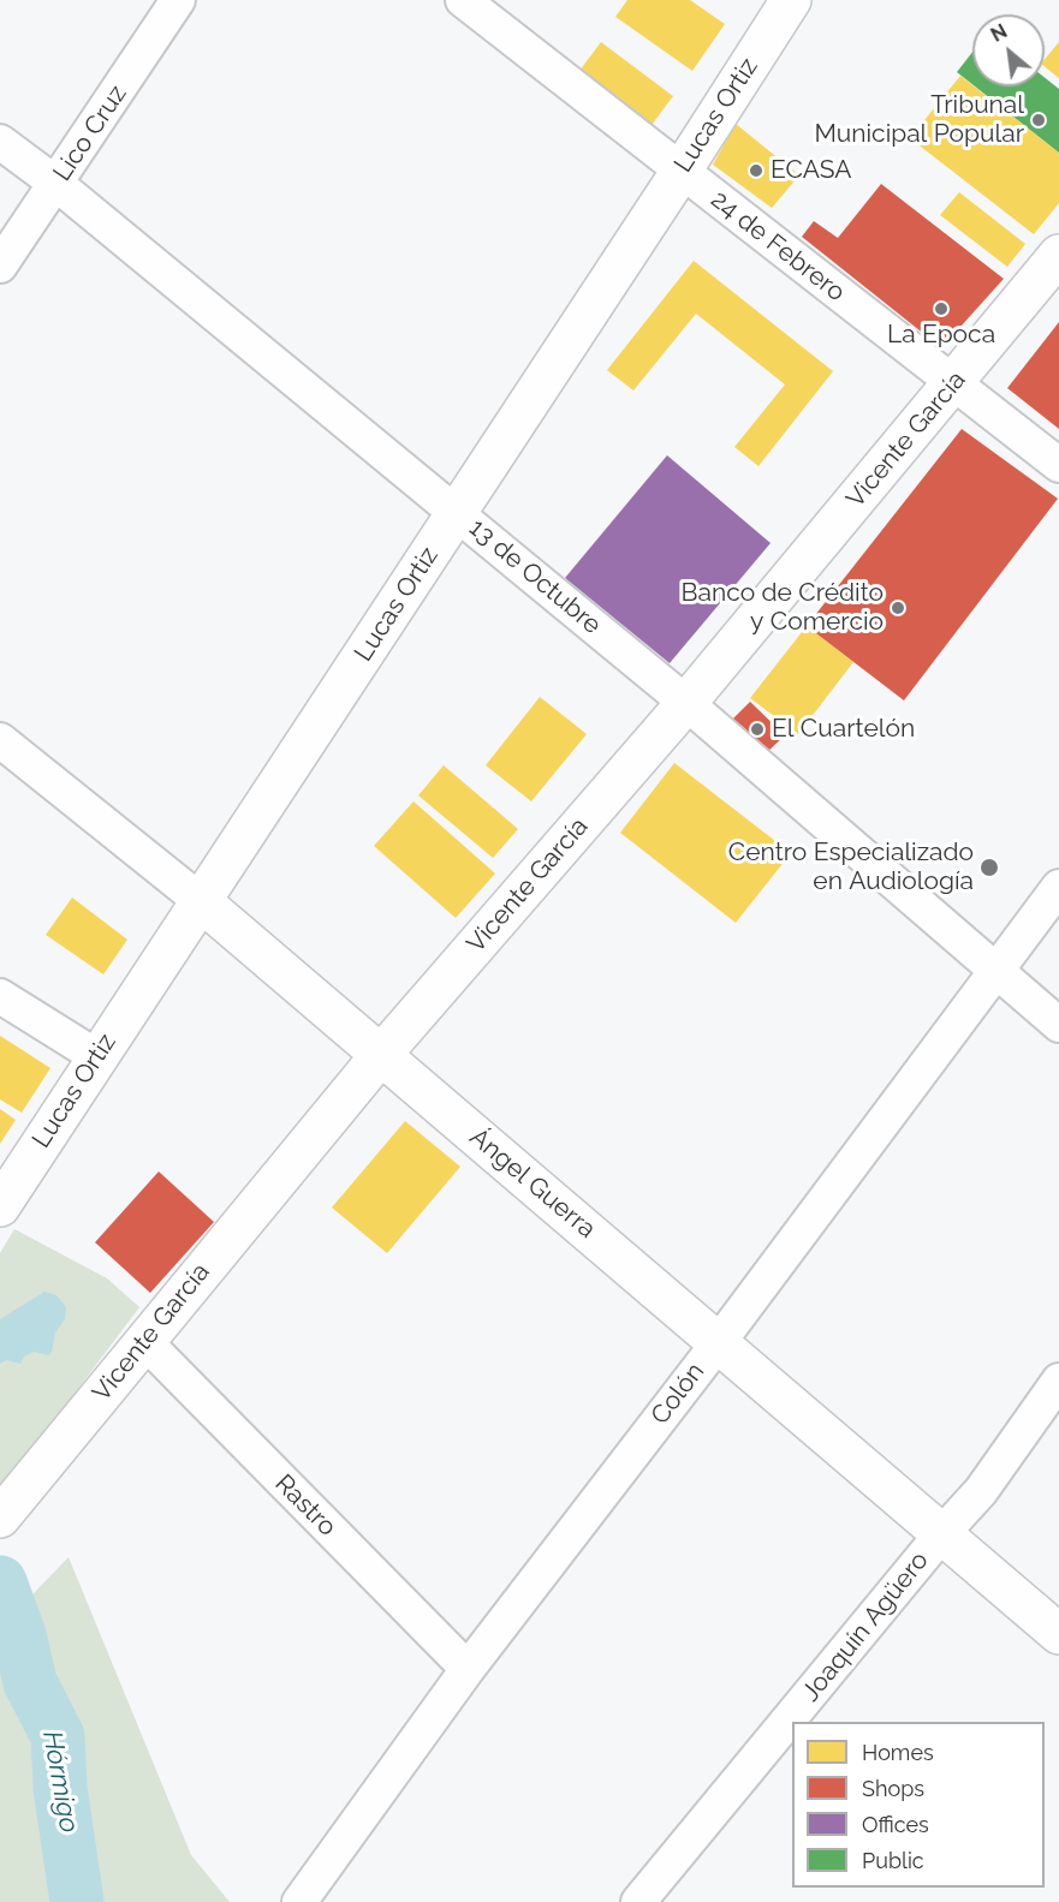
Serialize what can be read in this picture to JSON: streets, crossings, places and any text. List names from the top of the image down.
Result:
{
  "streets": {
    "main road": ["Lucas Ortiz", "Vicente García", "Ángel Guerra"],
    "street": [
      "Lico Cruz",
      "24 de Febrero",
      "13 de Octubre",
      "Colón",
      "Rastro",
      "Joaquín Agüero"
    ]
  },
  "crossings": [
    ["Lucas Ortiz", "24 de Febrero"],
    ["Lucas Ortiz", "13 de Octubre"],
    ["Lucas Ortiz", "Ángel Guerra"],
    ["Lico Cruz", "13 de Octubre"],
    ["24 de Febrero", "Vicente García"],
    ["Vicente García", "13 de Octubre"],
    ["Vicente García", "Ángel Guerra"],
    ["Vicente García", "Rastro"],
    ["13 de Octubre", "Colón"],
    ["Ángel Guerra", "Colón"],
    ["Ángel Guerra", "Joaquín Agüero"],
    ["Colón", "Rastro"]
  ],
  "water": ["Hórmigo"],
  "places": [
    "Tribunal Municipal Popular",
    "ECASA",
    "La Epoca",
    "Banco de Crédito y Comercio",
    "El Cuartelón",
    "Centro Especializado en Audiología"
  ],
  "legend": [
    "Homes",
    "Shops",
    "Offices",
    "Public"
  ],
  "north": "top left"
}
